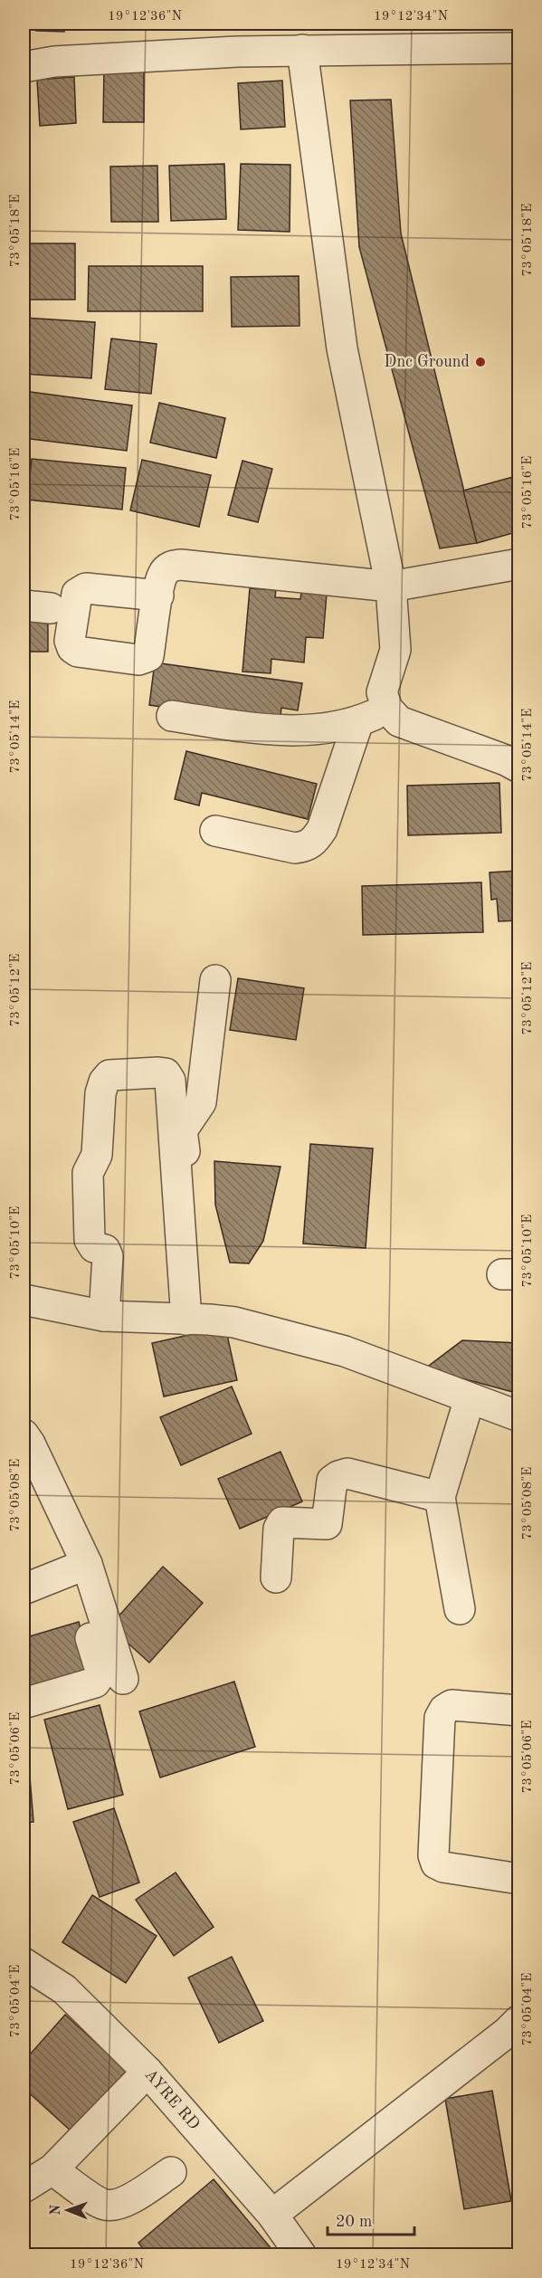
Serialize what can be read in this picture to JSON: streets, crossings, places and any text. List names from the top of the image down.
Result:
{
  "streets": {
    "street": ["AYRE RD"]
  },
  "places": ["Dnc Ground"],
  "scale_bar": "20 m",
  "north": "left",
  "coordinates": [
    "19°12'36\"N",
    "19°12'34\"N",
    "73°05'18\"E",
    "73°05'16\"E",
    "73°05'14\"E",
    "73°05'12\"E",
    "73°05'10\"E",
    "73°05'08\"E",
    "73°05'06\"E",
    "73°05'04\"E"
  ]
}
